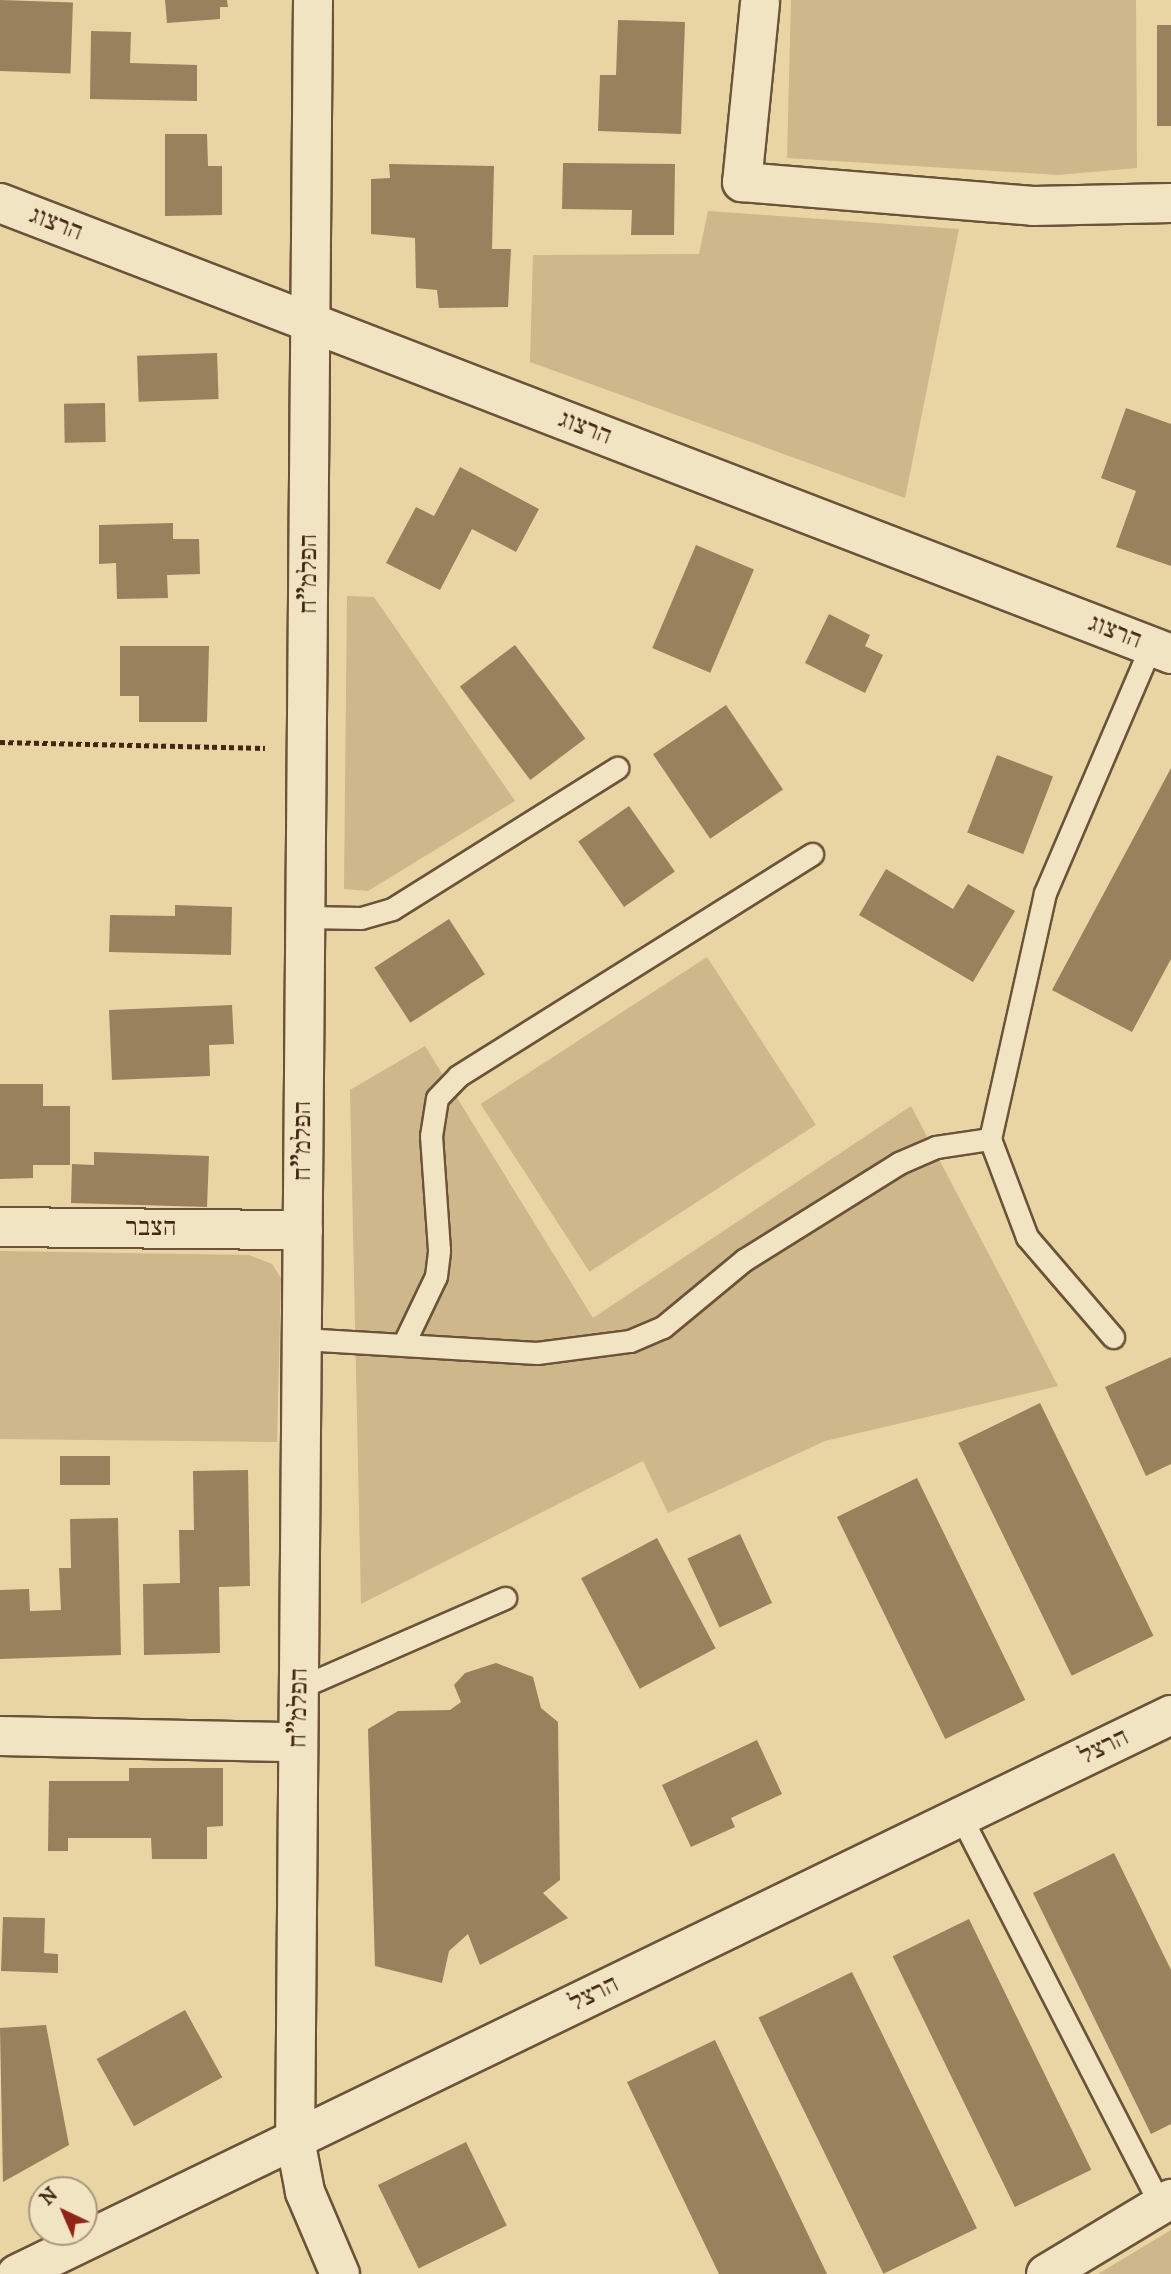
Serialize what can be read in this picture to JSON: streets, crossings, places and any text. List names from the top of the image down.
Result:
{
  "streets": {
    "street": [
      "הרצוג",
      "הפלמ\"ח",
      "הצבר",
      "הרצל"
    ]
  },
  "crossings": [
    ["הרצוג", "הפלמ\"ח"],
    ["הפלמ\"ח", "הצבר"],
    ["הפלמ\"ח", "הרצל"]
  ],
  "north": "top left"
}
